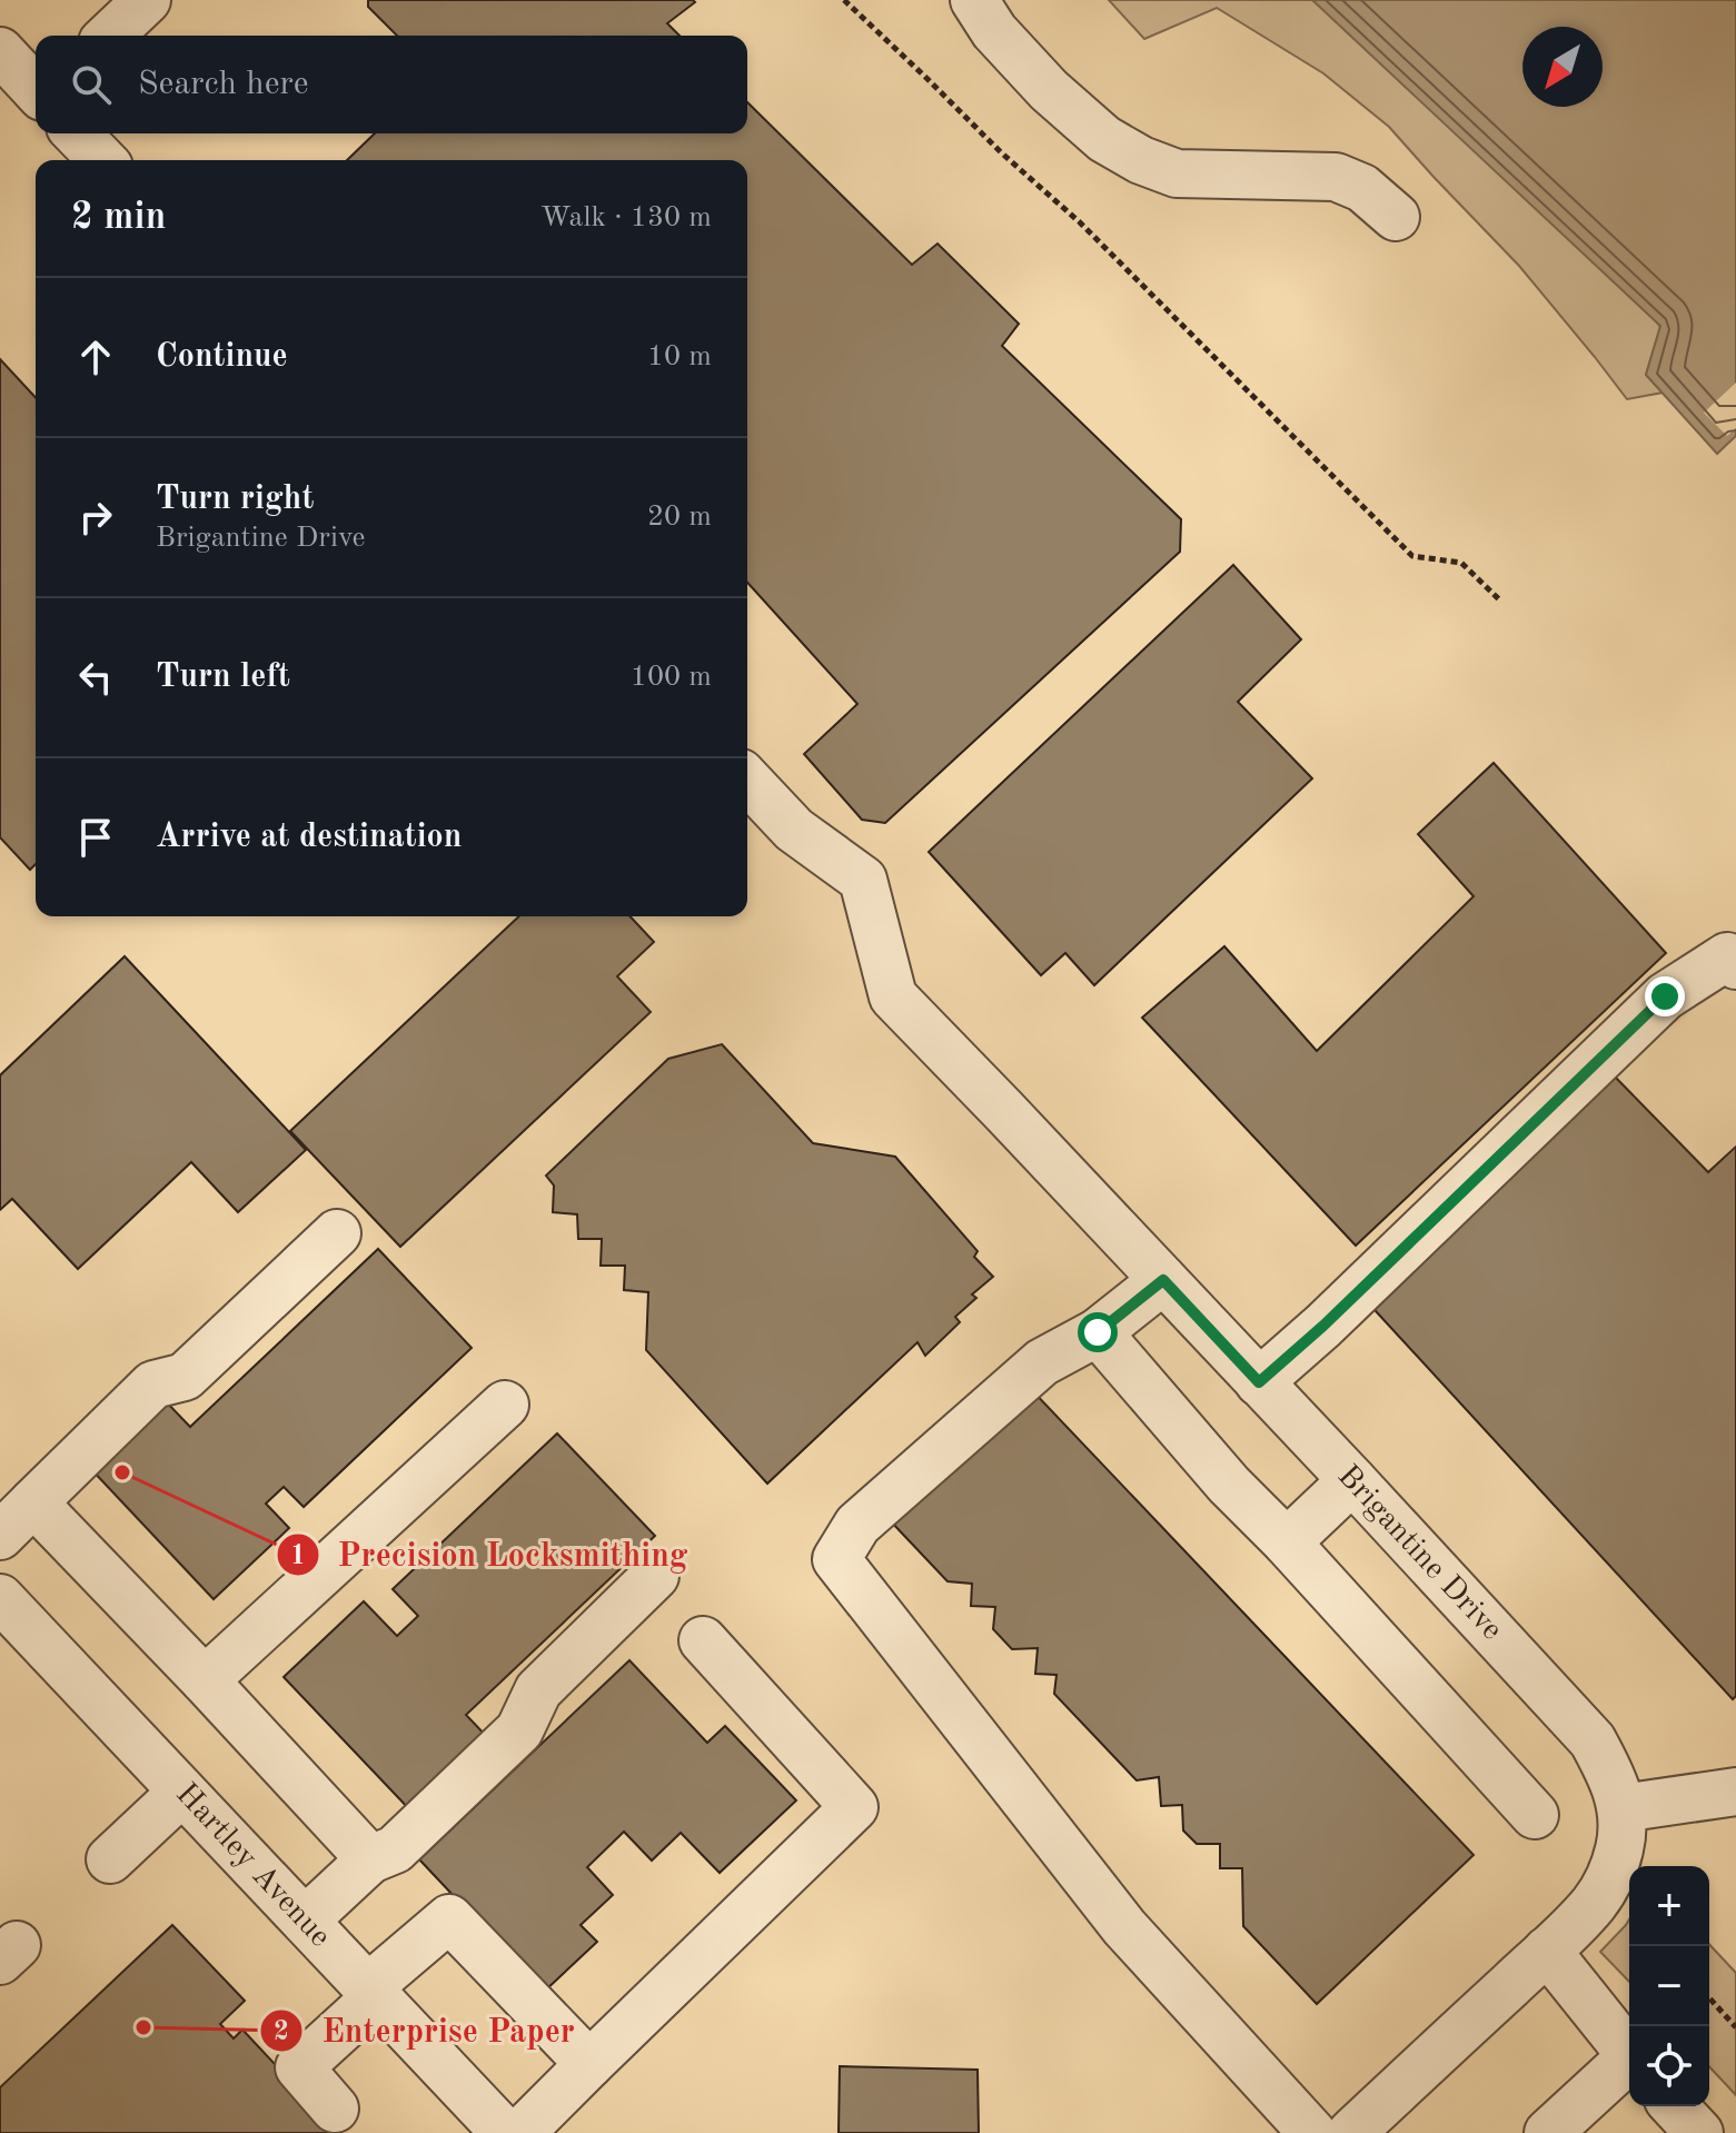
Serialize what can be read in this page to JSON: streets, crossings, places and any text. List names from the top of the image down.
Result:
{
  "streets": {
    "street": ["Brigantine Drive", "Hartley Avenue"]
  },
  "places": ["Precision Locksmithing", "Enterprise Paper"],
  "north": "bottom left",
  "page": {
    "search": "Search here",
    "heading": ["2 min", "Walk · 130 m"],
    "list": [
      ["Continue", "10 m"],
      ["Turn right", "Brigantine Drive", "20 m"],
      ["Turn left", "100 m"],
      "Arrive at destination"
    ],
    "map_buttons": ["+", "−"]
  }
}
